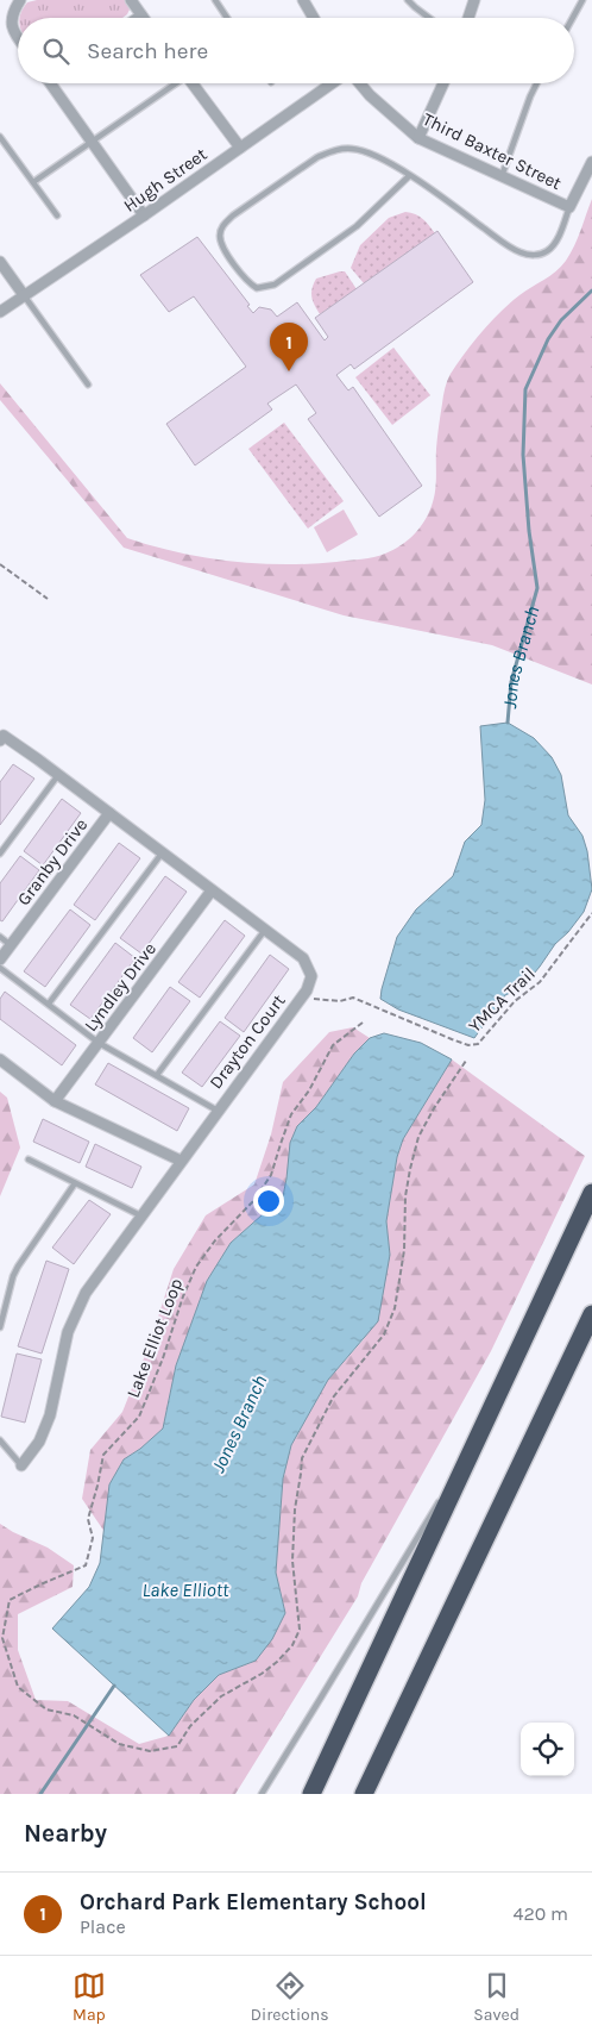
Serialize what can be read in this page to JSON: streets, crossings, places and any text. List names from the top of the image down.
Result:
{
  "streets": {
    "street": [
      "Third Baxter Street",
      "Hugh Street",
      "Granby Drive",
      "Lyndley Drive",
      "Drayton Court"
    ],
    "path": ["YMCA Trail", "Lake Elliot Loop"]
  },
  "crossings": [
    ["Granby Drive", "Drayton Court"],
    ["Lyndley Drive", "Drayton Court"],
    ["YMCA Trail", "Drayton Court"]
  ],
  "water": ["Jones Branch", "Lake Elliott"],
  "page": {
    "search": "Search here",
    "pins": "1",
    "heading": "Nearby",
    "list": [
      {
        "mark": "1",
        "name": "Orchard Park Elementary School",
        "note": "Place",
        "value": "420 m"
      }
    ],
    "nav": ["Map", "Directions", "Saved"]
  }
}
